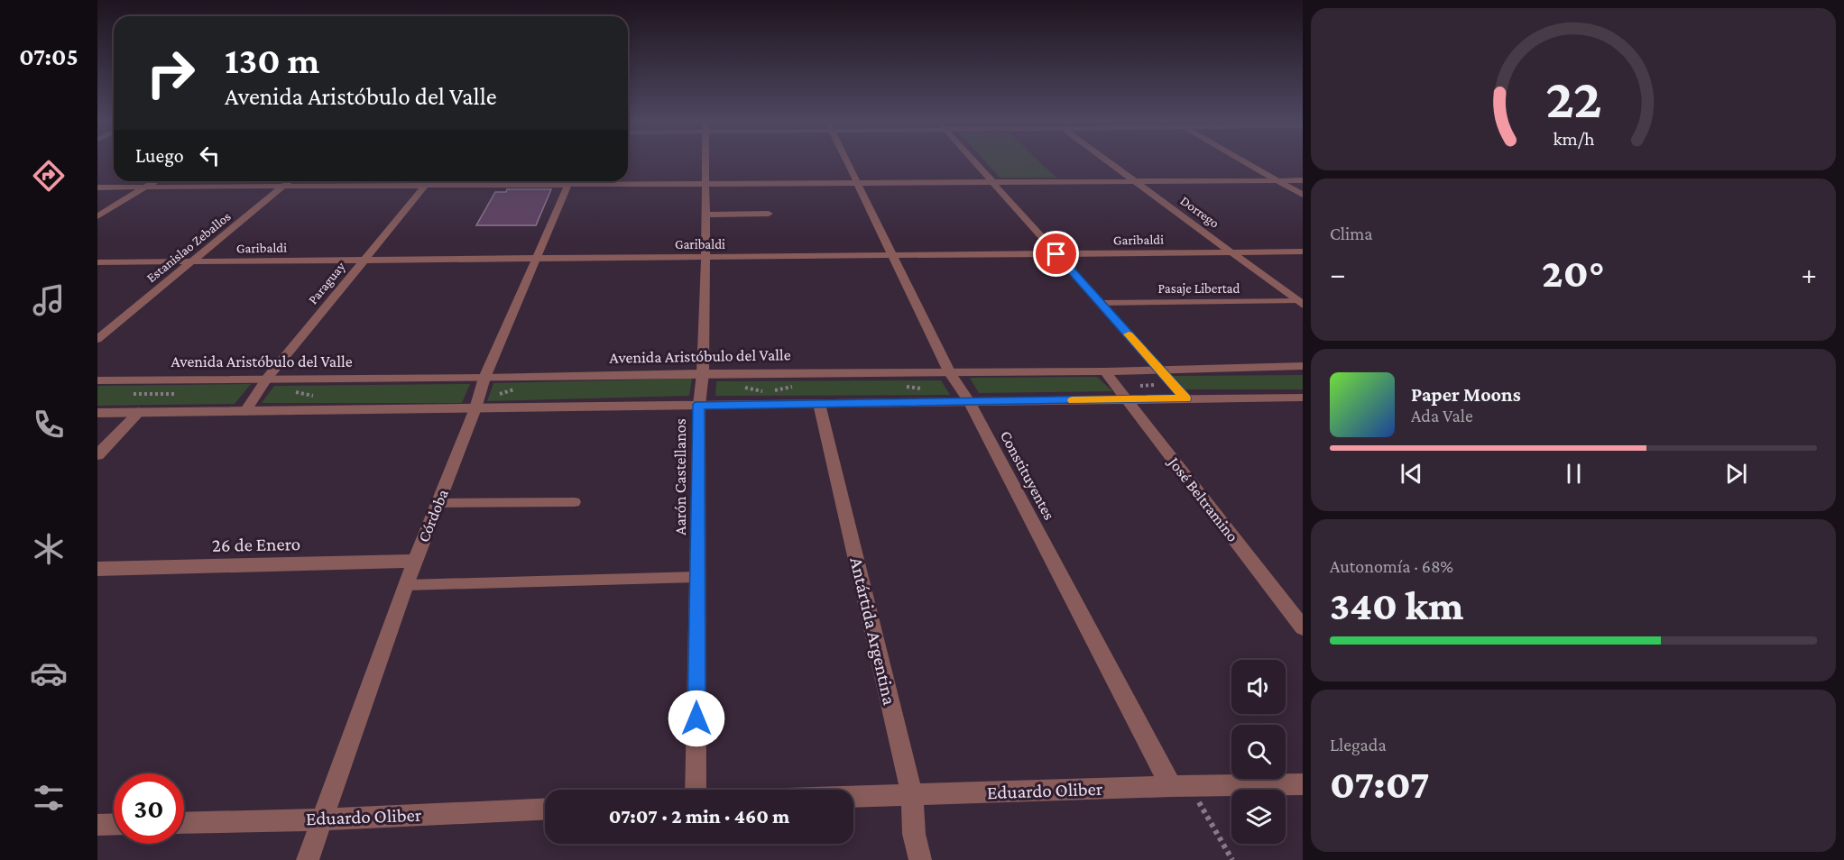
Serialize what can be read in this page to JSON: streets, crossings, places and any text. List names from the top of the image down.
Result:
{
  "streets": {
    "street": [
      "Dorrego",
      "Garibaldi",
      "Estanislao Zeballos",
      "Paraguay",
      "Avenida Aristóbulo del Valle",
      "Constituyentes",
      "Aarón Castellanos",
      "José Beltramino",
      "Córdoba",
      "26 de Enero",
      "Antártida Argentina",
      "Eduardo Oliber"
    ],
    "lane": ["Pasaje Libertad"]
  },
  "crossings": [
    ["Dorrego", "Garibaldi"],
    ["Dorrego", "Pasaje Libertad"],
    ["Garibaldi", "Estanislao Zeballos"],
    ["Garibaldi", "Paraguay"],
    ["Garibaldi", "Constituyentes"],
    ["Garibaldi", "Aarón Castellanos"],
    ["Garibaldi", "Córdoba"],
    ["Paraguay", "Avenida Aristóbulo del Valle"],
    ["Avenida Aristóbulo del Valle", "Constituyentes"],
    ["Avenida Aristóbulo del Valle", "Aarón Castellanos"],
    ["Avenida Aristóbulo del Valle", "José Beltramino"],
    ["Avenida Aristóbulo del Valle", "Córdoba"],
    ["Constituyentes", "Eduardo Oliber"],
    ["Córdoba", "26 de Enero"],
    ["Córdoba", "Eduardo Oliber"],
    ["Antártida Argentina", "Eduardo Oliber"]
  ],
  "page": {
    "tabs": "07:05",
    "turn": ["130 m", "Avenida Aristóbulo del Valle"],
    "then": "Luego",
    "tile": [
      "Clima",
      ["Autonomía · 68%", "340 km"],
      ["Llegada", "07:07"]
    ],
    "heat": ["−", "20°", "+"],
    "song": ["Paper Moons", "Ada Vale"],
    "limit": "30",
    "trip": "07:07 · 2 min · 460 m",
    "gauge": ["22", "km/h"]
  }
}
